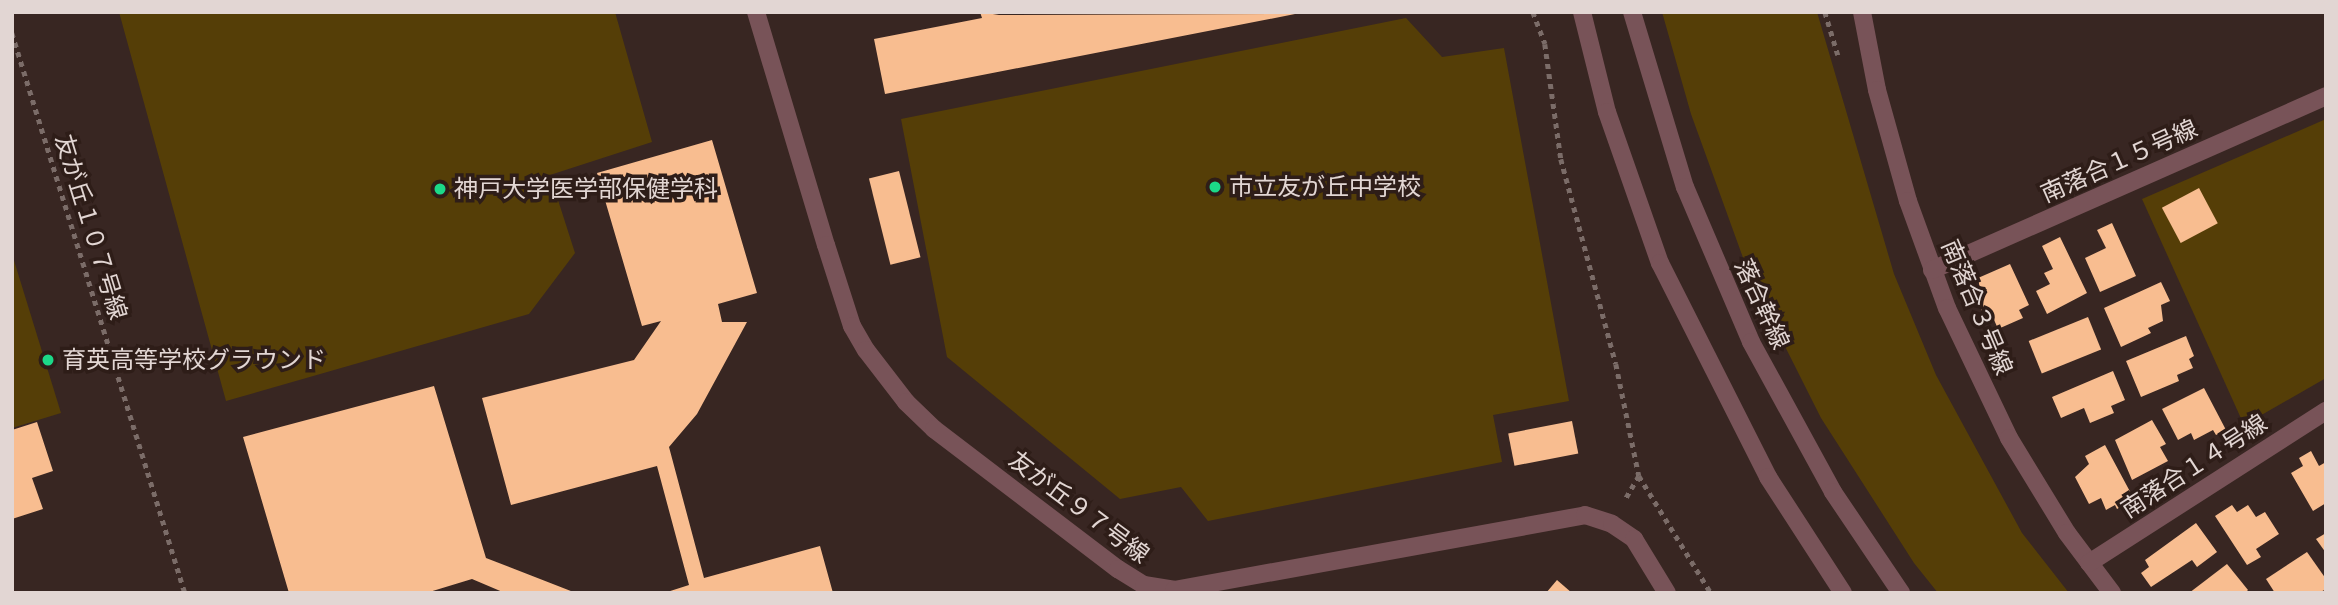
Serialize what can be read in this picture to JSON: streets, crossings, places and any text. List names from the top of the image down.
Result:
{
  "streets": {
    "street": [
      "南落合１５号線",
      "落合幹線",
      "南落合３号線",
      "南落合１４号線",
      "友が丘９７号線"
    ],
    "path": ["友が丘１０７号線"]
  },
  "crossings": [
    ["南落合１５号線", "南落合３号線"],
    ["南落合３号線", "南落合１４号線"]
  ],
  "places": ["市立友が丘中学校", "神戸大学医学部保健学科", "育英高等学校グラウンド"]
}
